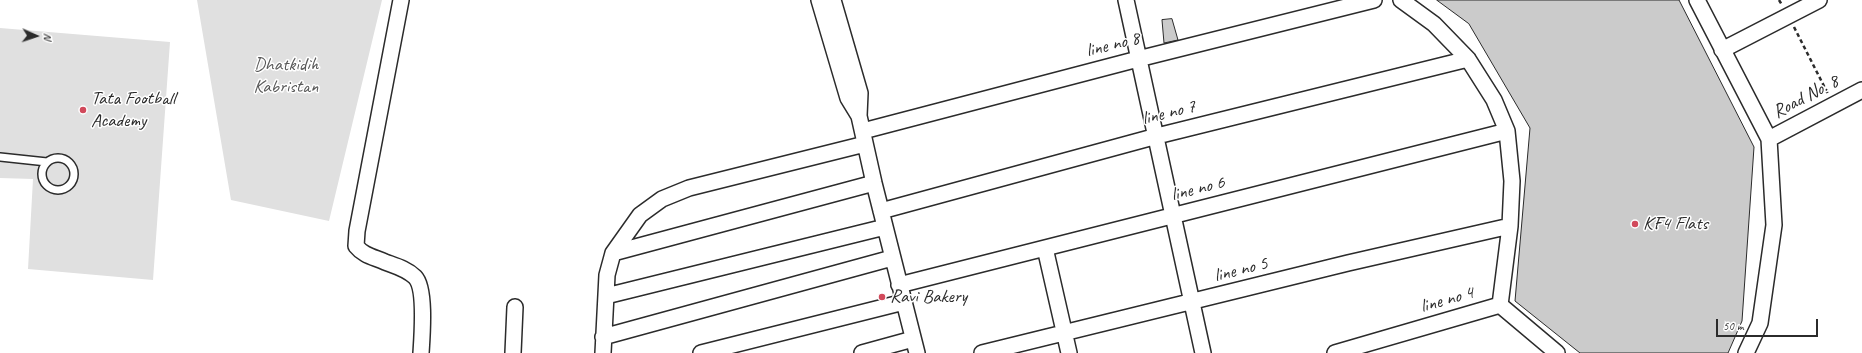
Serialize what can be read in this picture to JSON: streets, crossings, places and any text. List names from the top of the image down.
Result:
{
  "streets": {
    "street": [
      "line no 8",
      "Road No. 8",
      "line no 7",
      "line no 6",
      "line no 5",
      "line no 4"
    ]
  },
  "parks": ["Dhatkidih Kabristan"],
  "places": ["Tata Football Academy", "KF4 Flats", "Ravi Bakery"],
  "scale_bar": "50 m",
  "north": "right"
}
